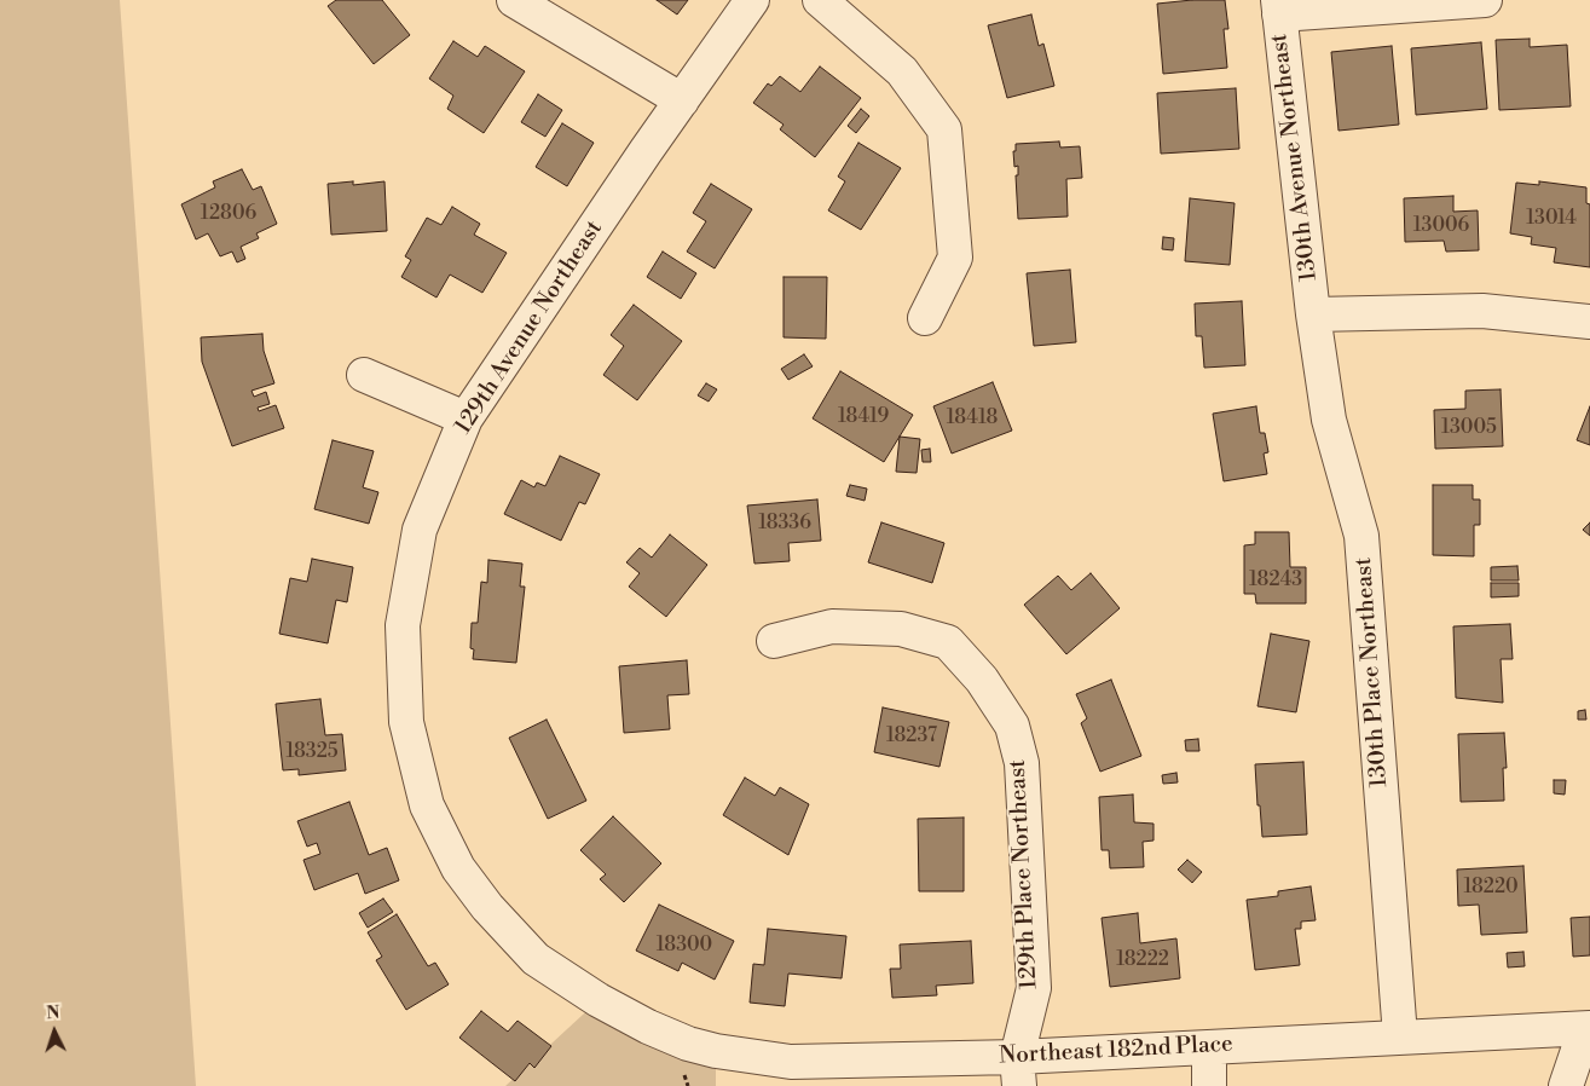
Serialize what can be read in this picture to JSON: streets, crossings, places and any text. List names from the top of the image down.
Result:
{
  "streets": {
    "street": [
      "130th Avenue Northeast",
      "129th Avenue Northeast",
      "130th Place Northeast",
      "129th Place Northeast",
      "Northeast 182nd Place"
    ]
  },
  "crossings": [
    ["130th Avenue Northeast", "130th Place Northeast"],
    ["129th Avenue Northeast", "Northeast 182nd Place"],
    ["130th Place Northeast", "Northeast 182nd Place"],
    ["129th Place Northeast", "Northeast 182nd Place"]
  ],
  "house_numbers": [
    "12806",
    "13014",
    "13006",
    "18419",
    "18418",
    "13005",
    "18336",
    "18243",
    "18237",
    "18325",
    "18220",
    "18300",
    "18222"
  ],
  "north": "top"
}
